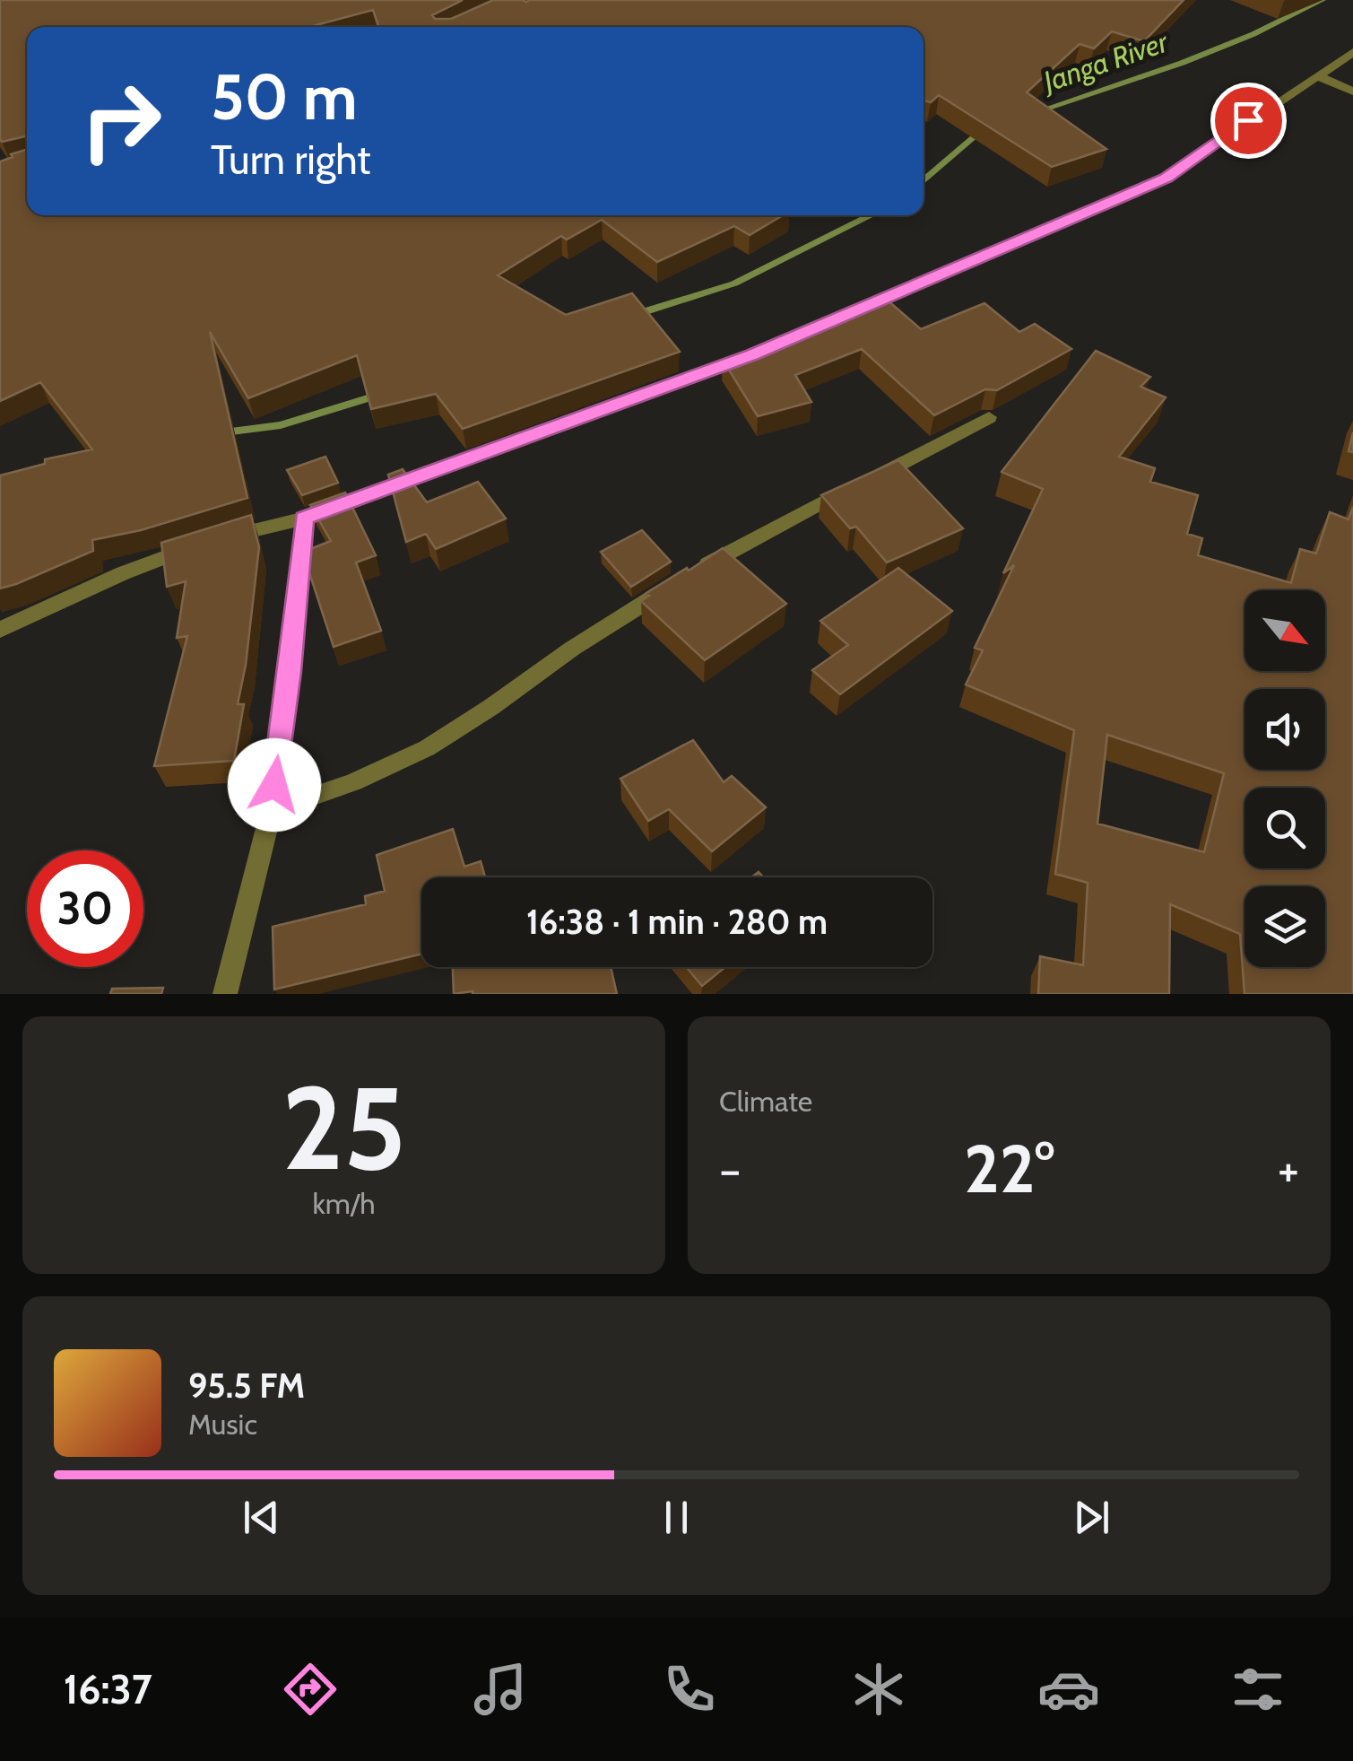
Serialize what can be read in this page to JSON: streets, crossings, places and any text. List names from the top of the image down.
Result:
{
  "water": ["Janga River"],
  "north": "bottom right",
  "page": {
    "turn": ["50 m", "Turn right"],
    "limit": "30",
    "trip": "16:38 · 1 min · 280 m",
    "tile": [
      ["25", "km/h"],
      "Climate"
    ],
    "heat": ["−", "22°", "+"],
    "song": ["95.5 FM", "Music"],
    "tabs": "16:37"
  }
}
